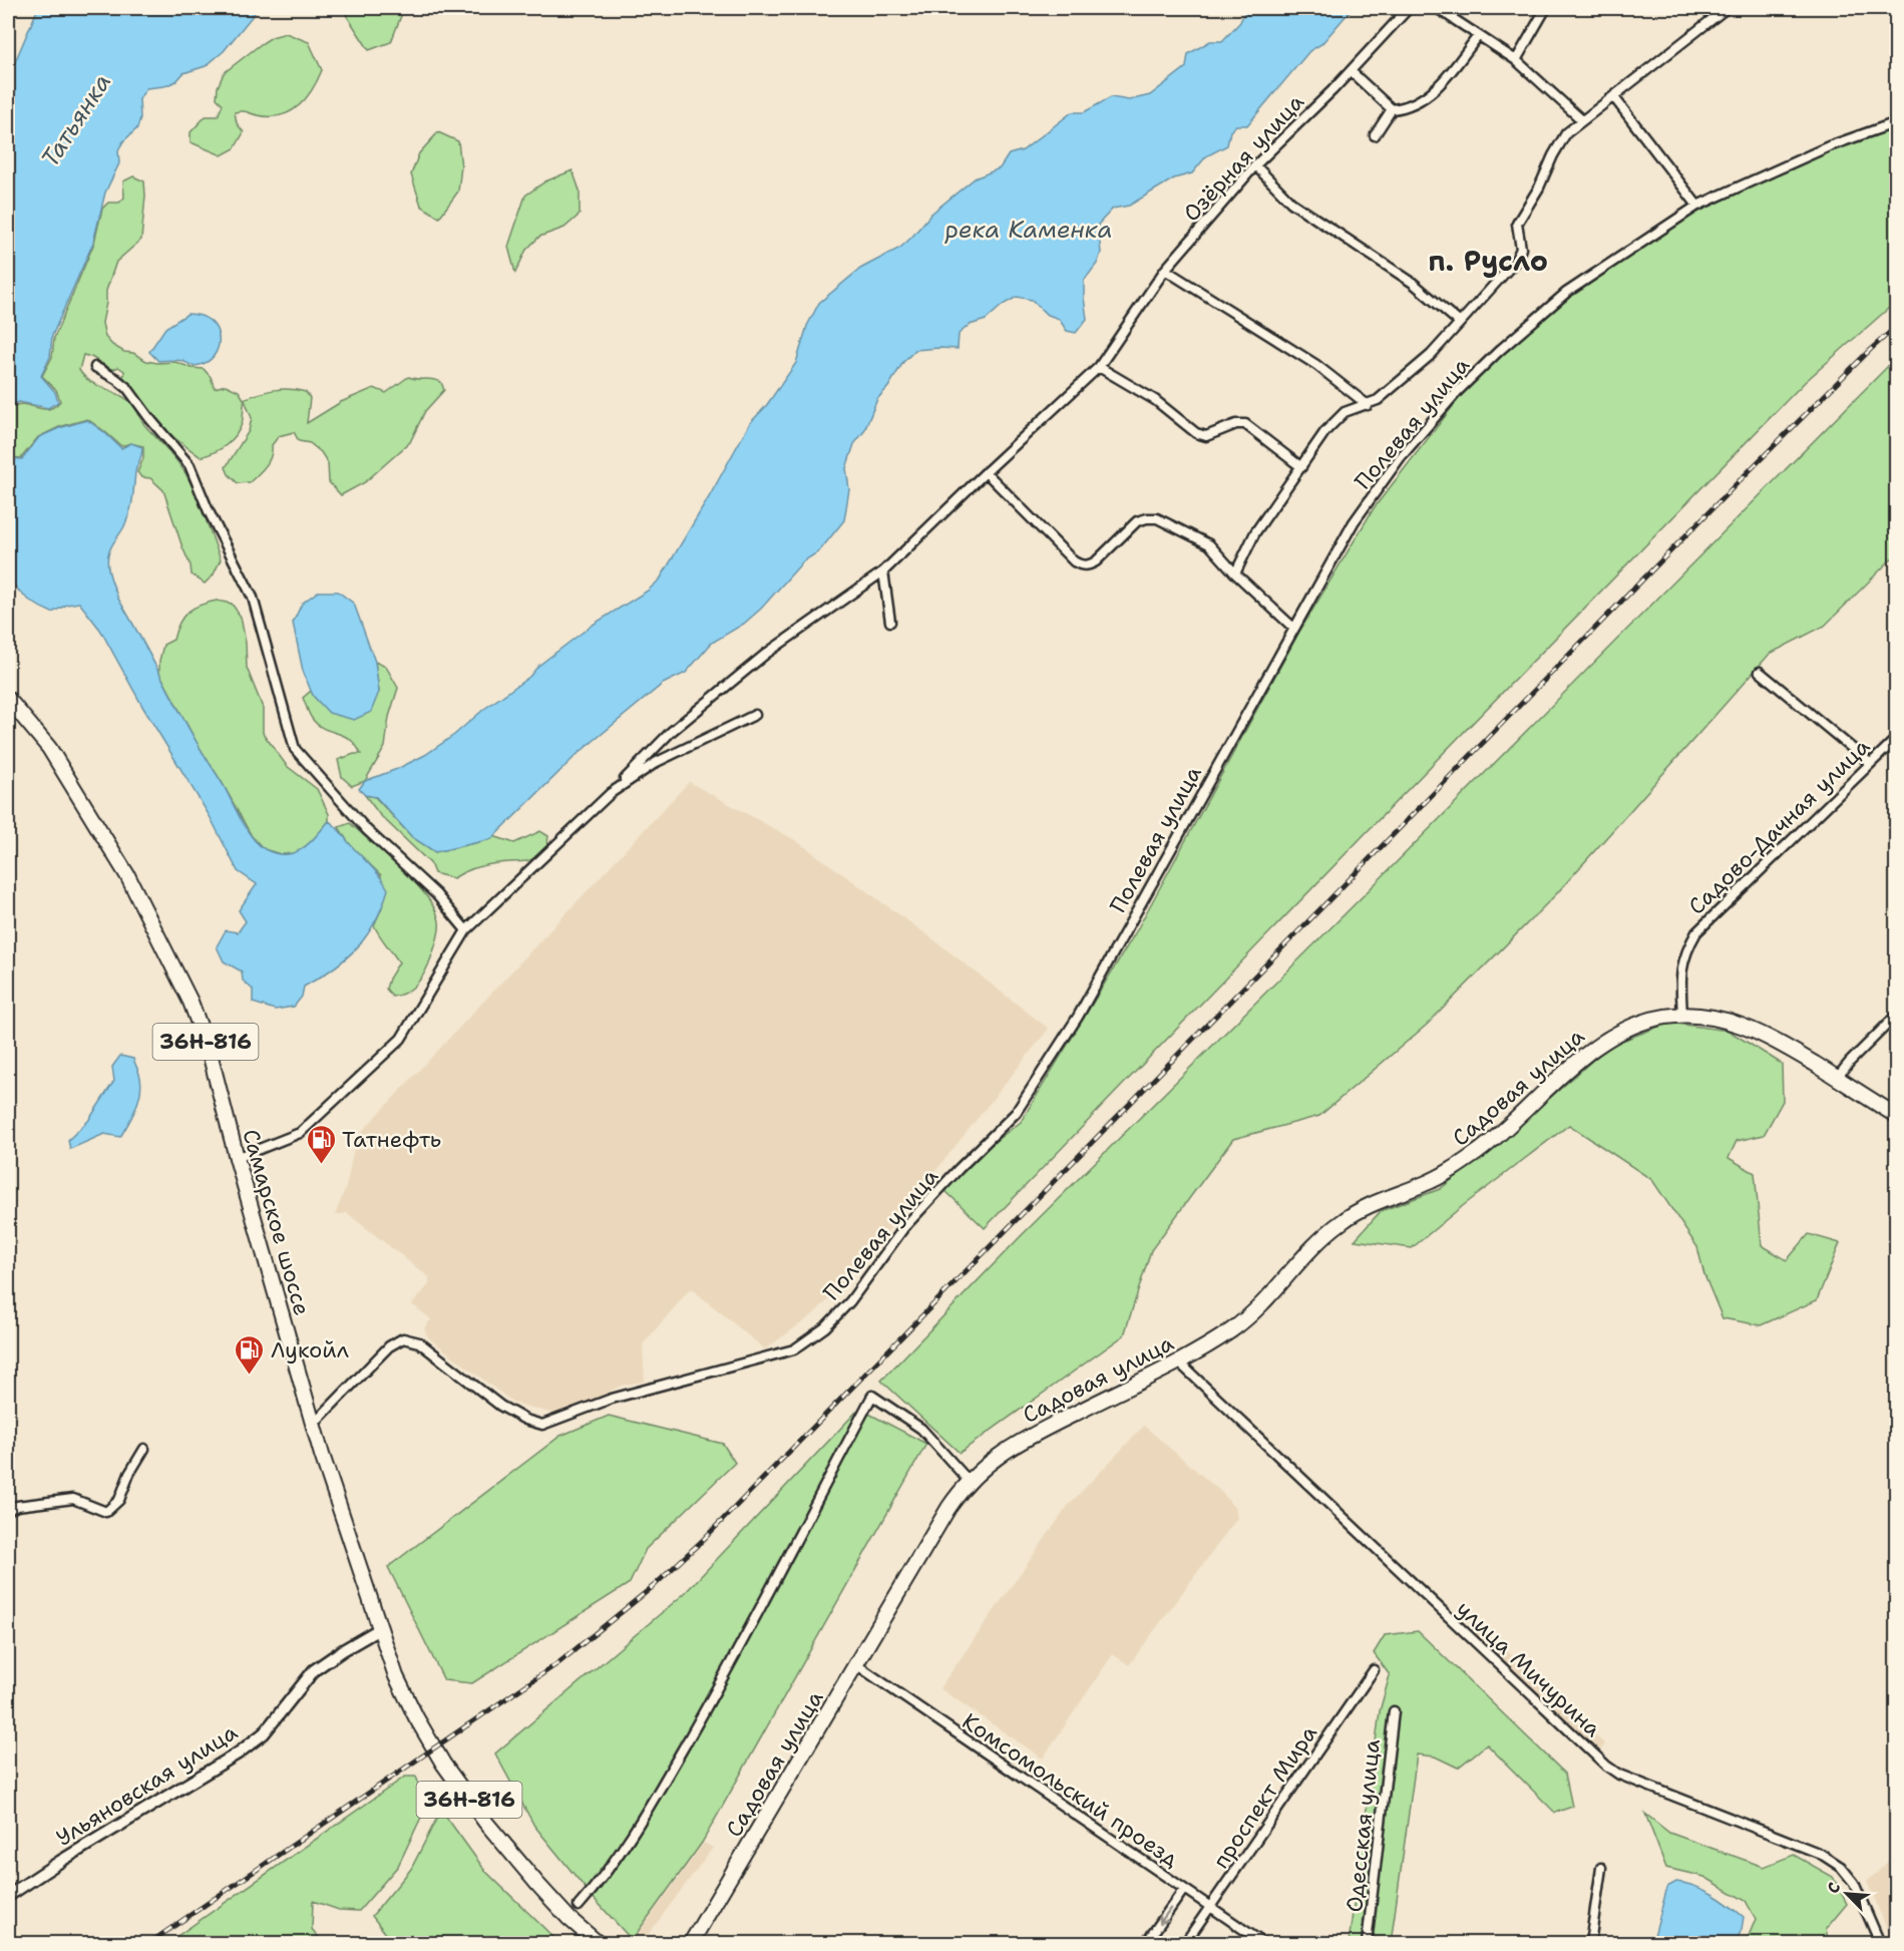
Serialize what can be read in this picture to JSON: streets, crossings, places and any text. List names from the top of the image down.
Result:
{
  "streets": {
    "main road": ["36Н-816", "Садовая улица", "Самарское шоссе"],
    "street": [
      "Озёрная улица",
      "Полевая улица",
      "Садово-Дачная улица",
      "улица Мичурина",
      "Ульяновская улица",
      "Комсомольский проезд",
      "проспект Мира",
      "Одесская улица"
    ]
  },
  "crossings": [
    ["Озёрная улица", "Полевая улица"],
    ["Полевая улица", "Самарское шоссе"],
    ["Садово-Дачная улица", "Садовая улица"],
    ["Садовая улица", "улица Мичурина"],
    ["Садовая улица", "Комсомольский проезд"],
    ["Самарское шоссе", "Ульяновская улица"],
    ["Комсомольский проезд", "проспект Мира"]
  ],
  "districts": ["п. Русло"],
  "water": ["Татьянка", "река Каменка"],
  "places": {
    "fuel station": ["Татнефть", "Лукойл"]
  },
  "north": "top left"
}
